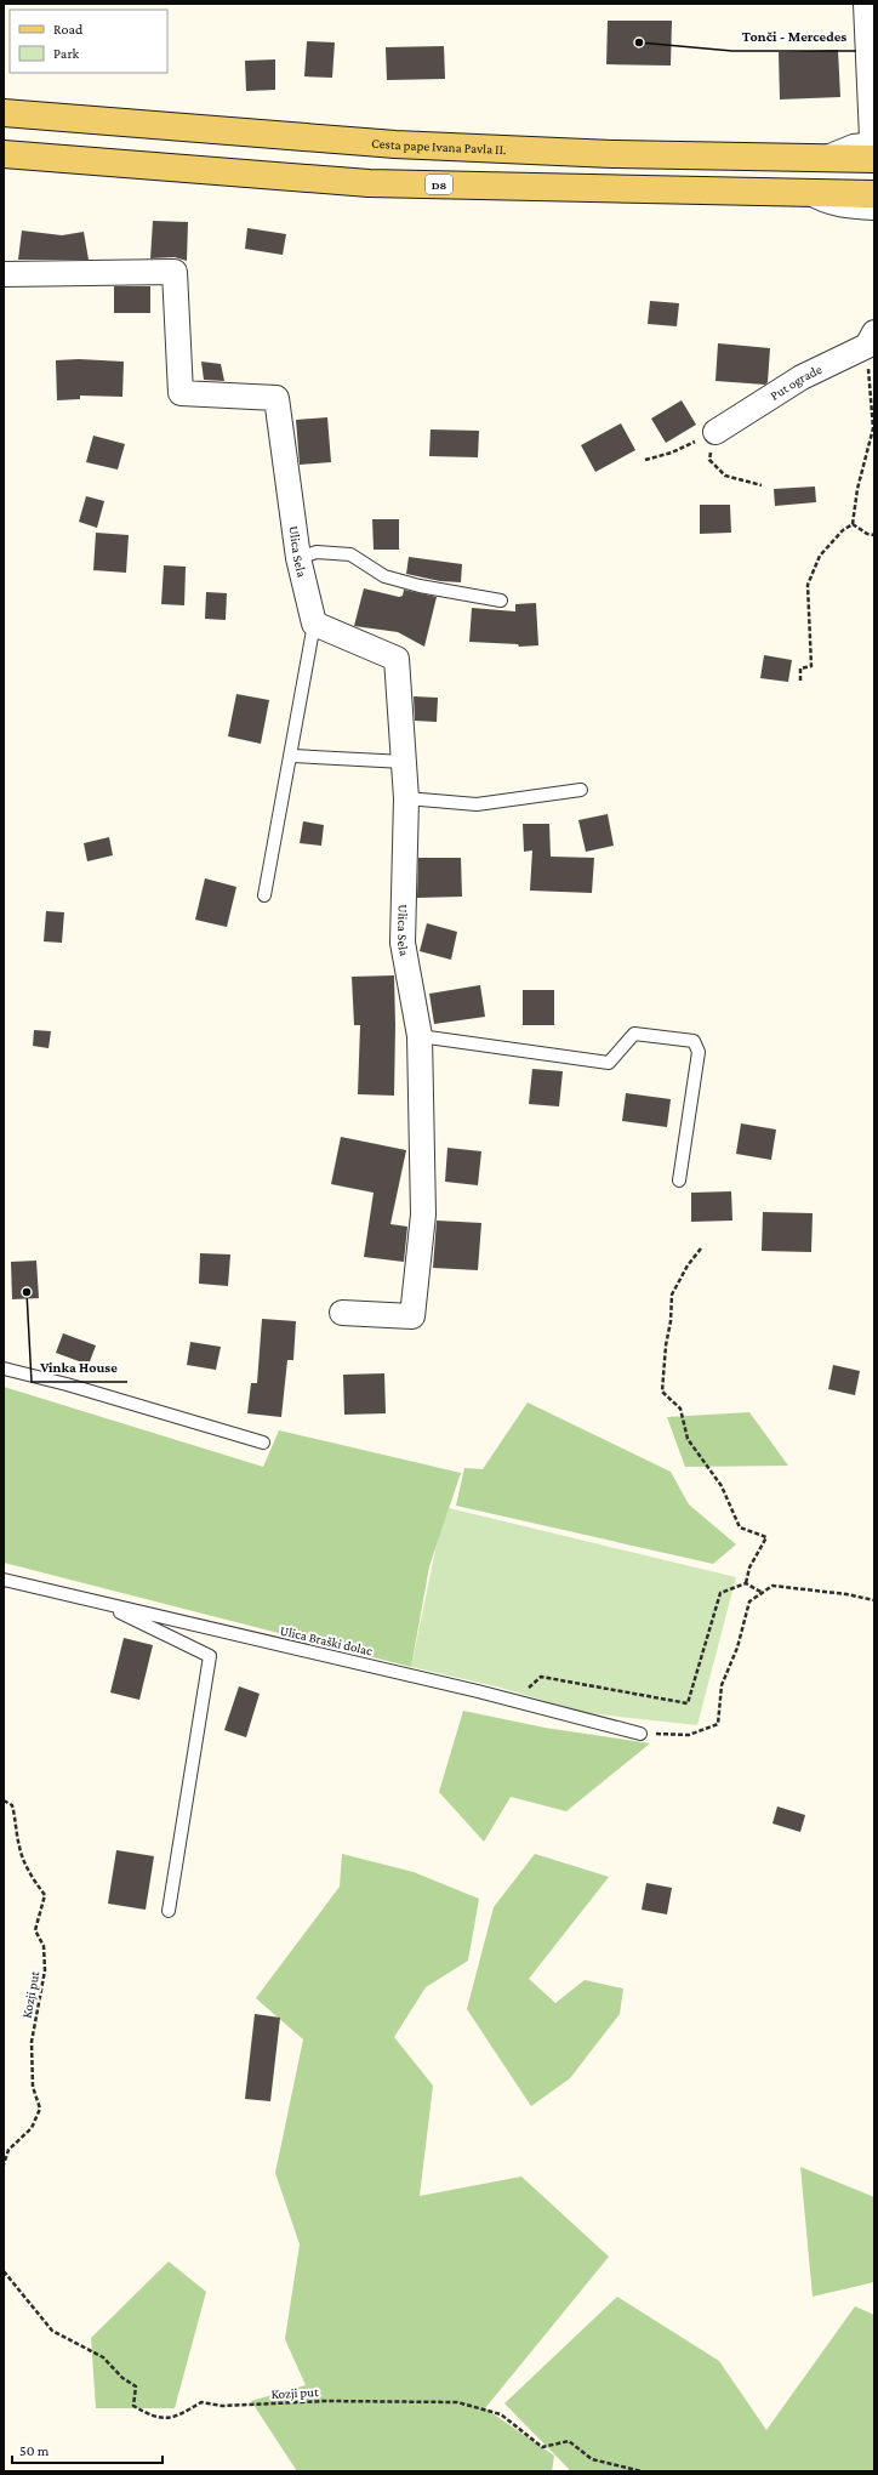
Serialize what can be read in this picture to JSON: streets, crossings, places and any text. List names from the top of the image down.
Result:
{
  "streets": {
    "main road": ["Cesta pape Ivana Pavla II.", "D8"],
    "street": ["Put ograde", "Ulica Sela"],
    "lane": ["Ulica Braški dolac"],
    "path": ["Kozji put"]
  },
  "places": ["Tonči - Mercedes", "Vinka House"],
  "legend": ["Road", "Park"],
  "scale_bar": "50 m"
}
